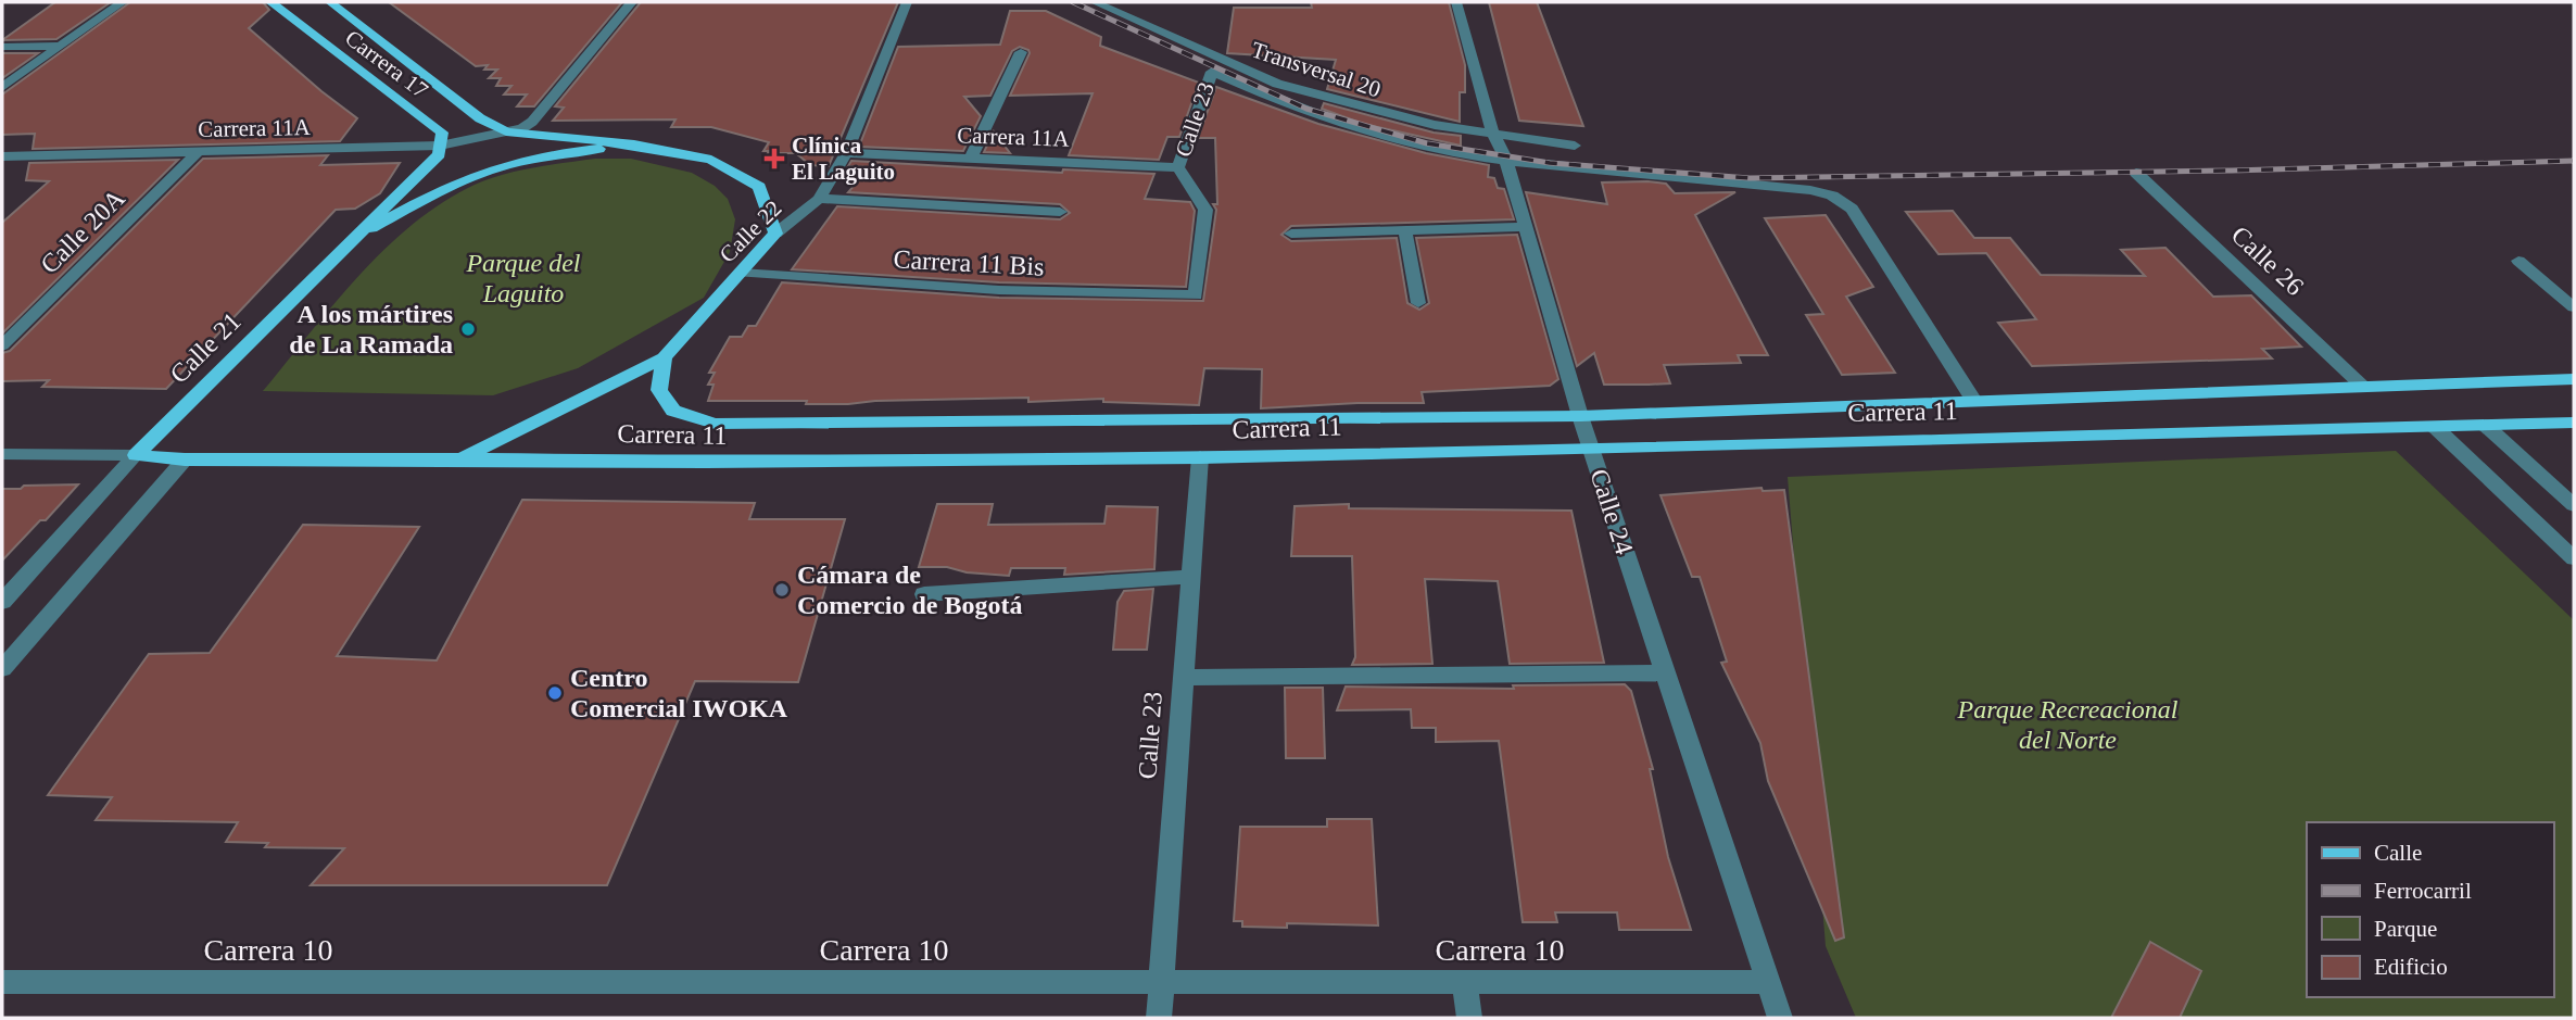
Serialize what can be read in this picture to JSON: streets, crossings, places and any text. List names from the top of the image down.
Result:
{
  "streets": {
    "main road": [
      "Carrera 17",
      "Calle 22",
      "Calle 21",
      "Carrera 11"
    ],
    "street": [
      "Transversal 20",
      "Calle 23",
      "Carrera 11A",
      "Calle 20A",
      "Calle 26",
      "Carrera 11 Bis",
      "Calle 24",
      "Carrera 10"
    ]
  },
  "crossings": [
    ["Carrera 17", "Carrera 11A"],
    ["Carrera 17", "Calle 21"],
    ["Transversal 20", "Calle 23"],
    ["Transversal 20", "Carrera 11"],
    ["Transversal 20", "Calle 24"],
    ["Calle 23", "Carrera 11A"],
    ["Calle 23", "Carrera 11 Bis"],
    ["Calle 23", "Carrera 11"],
    ["Calle 23", "Carrera 10"],
    ["Carrera 11A", "Calle 20A"],
    ["Carrera 11A", "Calle 22"],
    ["Carrera 11A", "Calle 21"],
    ["Calle 22", "Carrera 11 Bis"],
    ["Calle 22", "Carrera 11"],
    ["Calle 26", "Carrera 11"],
    ["Calle 21", "Carrera 11"],
    ["Carrera 11", "Calle 24"],
    ["Calle 24", "Carrera 10"]
  ],
  "parks": ["Parque del Laguito", "Parque Recreacional del Norte"],
  "places": {
    "health": ["Clínica El Laguito"],
    "other": ["A los mártires de La Ramada", "Cámara de Comercio de Bogotá", "Centro Comercial IWOKA"]
  },
  "legend": [
    "Calle",
    "Ferrocarril",
    "Parque",
    "Edificio"
  ]
}
